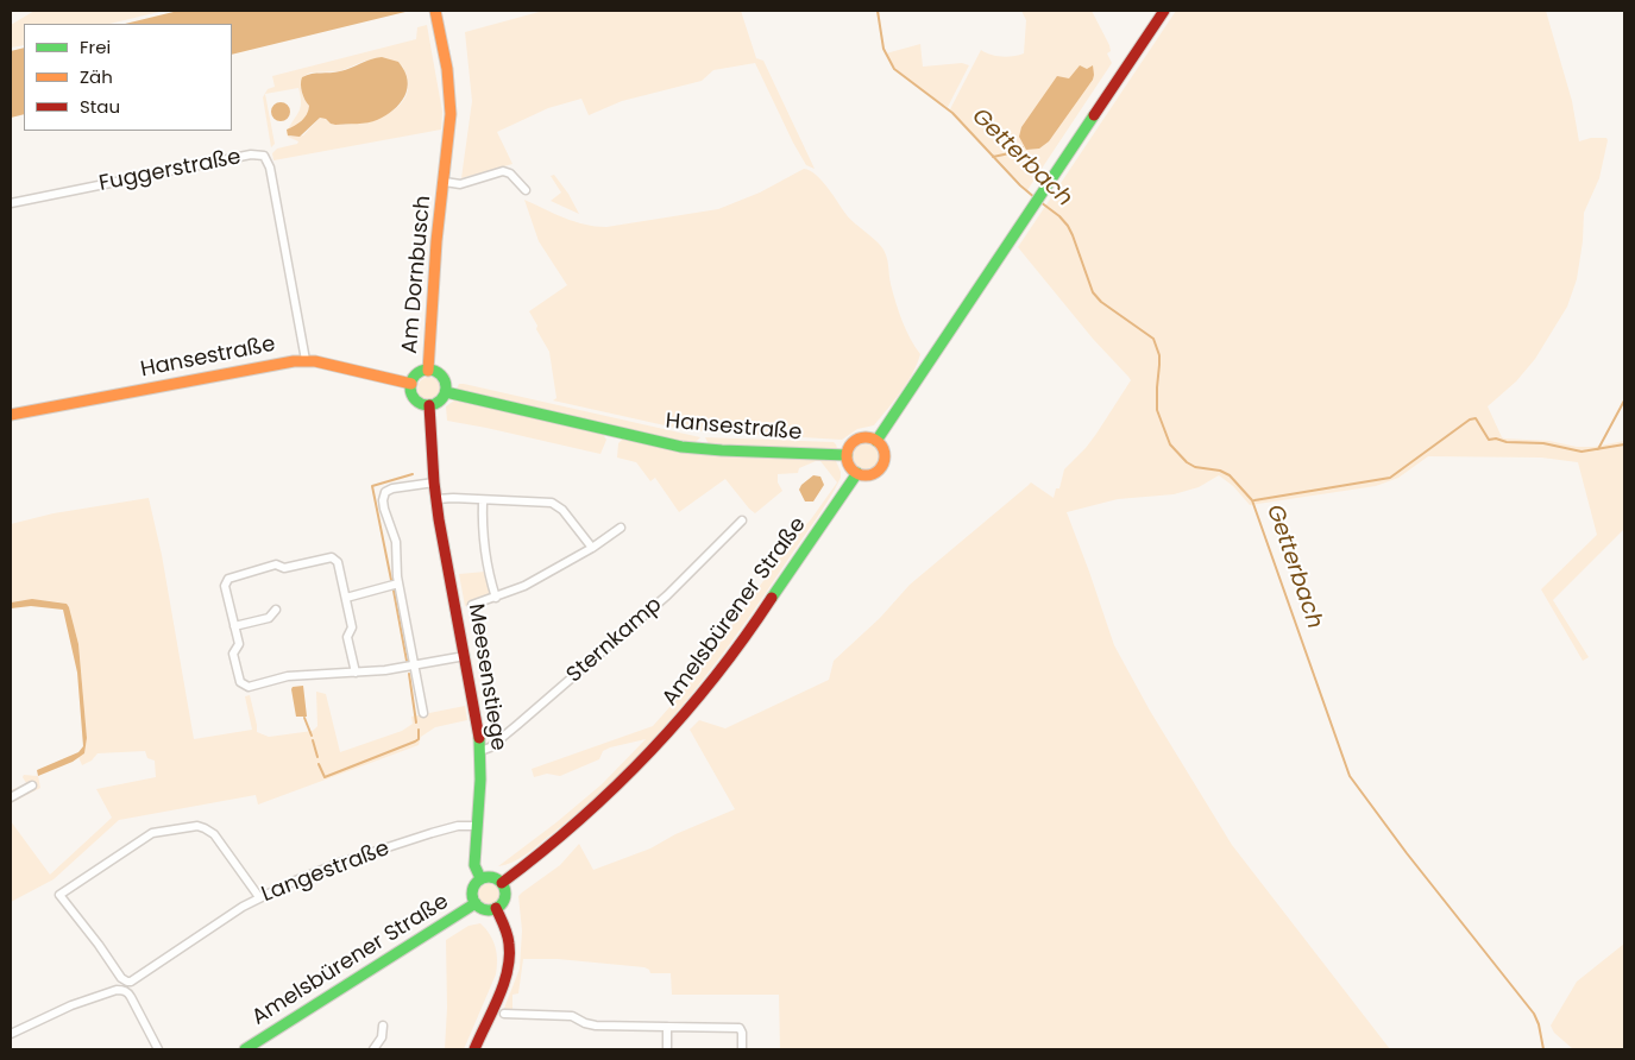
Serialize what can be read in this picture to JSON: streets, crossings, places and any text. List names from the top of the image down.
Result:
{
  "streets": {
    "street": [
      "Fuggerstraße",
      "Am Dornbusch",
      "Hansestraße",
      "Amelsbürener Straße",
      "Sternkamp",
      "Meesenstiege",
      "Langestraße"
    ]
  },
  "crossings": [
    ["Fuggerstraße", "Hansestraße"],
    ["Am Dornbusch", "Hansestraße"],
    ["Am Dornbusch", "Meesenstiege"],
    ["Hansestraße", "Amelsbürener Straße"],
    ["Hansestraße", "Meesenstiege"],
    ["Amelsbürener Straße", "Meesenstiege"],
    ["Sternkamp", "Meesenstiege"],
    ["Meesenstiege", "Langestraße"]
  ],
  "water": ["Getterbach"],
  "legend": ["Frei", "Zäh", "Stau"]
}
